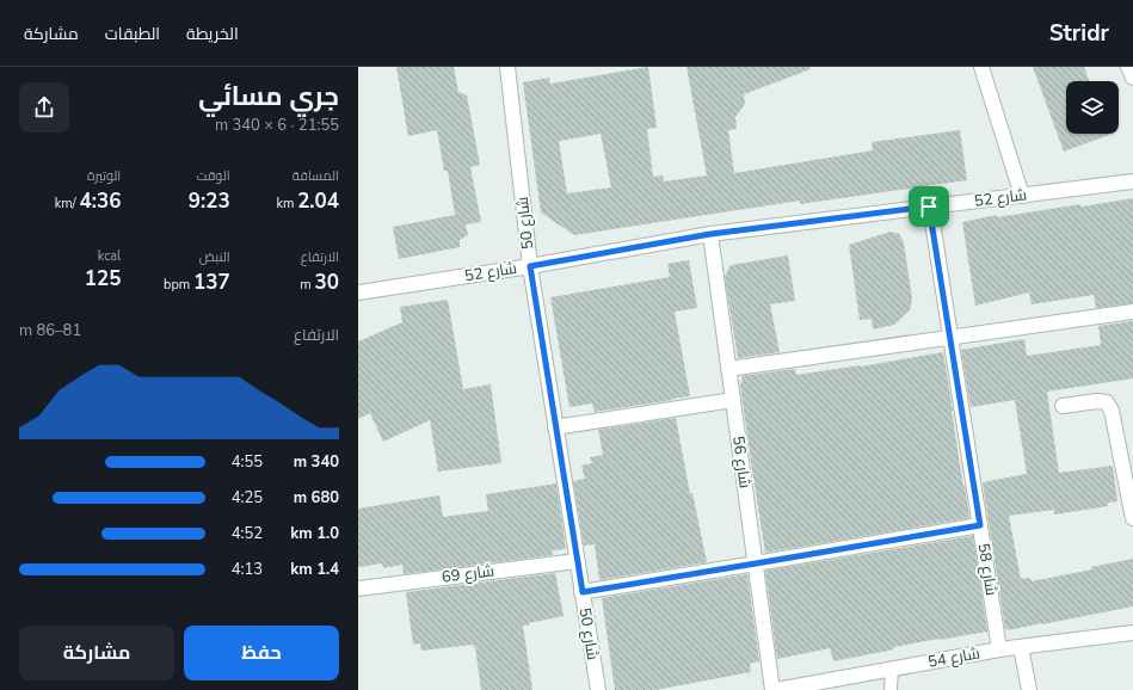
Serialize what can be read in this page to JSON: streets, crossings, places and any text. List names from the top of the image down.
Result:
{
  "streets": {
    "street": [
      "شارع 52",
      "شارع 50",
      "شارع 56",
      "شارع 58",
      "شارع 69",
      "شارع 54"
    ]
  },
  "crossings": [
    ["شارع 52", "شارع 50"],
    ["شارع 52", "شارع 56"],
    ["شارع 52", "شارع 58"],
    ["شارع 50", "شارع 69"],
    ["شارع 56", "شارع 54"],
    ["شارع 58", "شارع 54"]
  ],
  "page": {
    "header": "Stridr",
    "nav": ["الخريطة", "الطبقات", "مشاركة"],
    "heading": ["جري مسائي", "21:55 · 6 × 340 m"],
    "stats": [
      ["المسافة", "2.04 km"],
      ["الوقت", "9:23"],
      ["الوتيرة", "4:36 /km"],
      ["الارتفاع", "30 m"],
      ["النبض", "137 bpm"],
      ["kcal", "125"]
    ],
    "chart": ["الارتفاع", "81–86 m"],
    "list": [
      {
        "name": "340 m",
        "note": "4:55"
      },
      {
        "name": "680 m",
        "note": "4:25"
      },
      {
        "name": "1.0 km",
        "note": "4:52"
      },
      {
        "name": "1.4 km",
        "note": "4:13"
      }
    ],
    "buttons": ["حفظ", "مشاركة"]
  }
}
